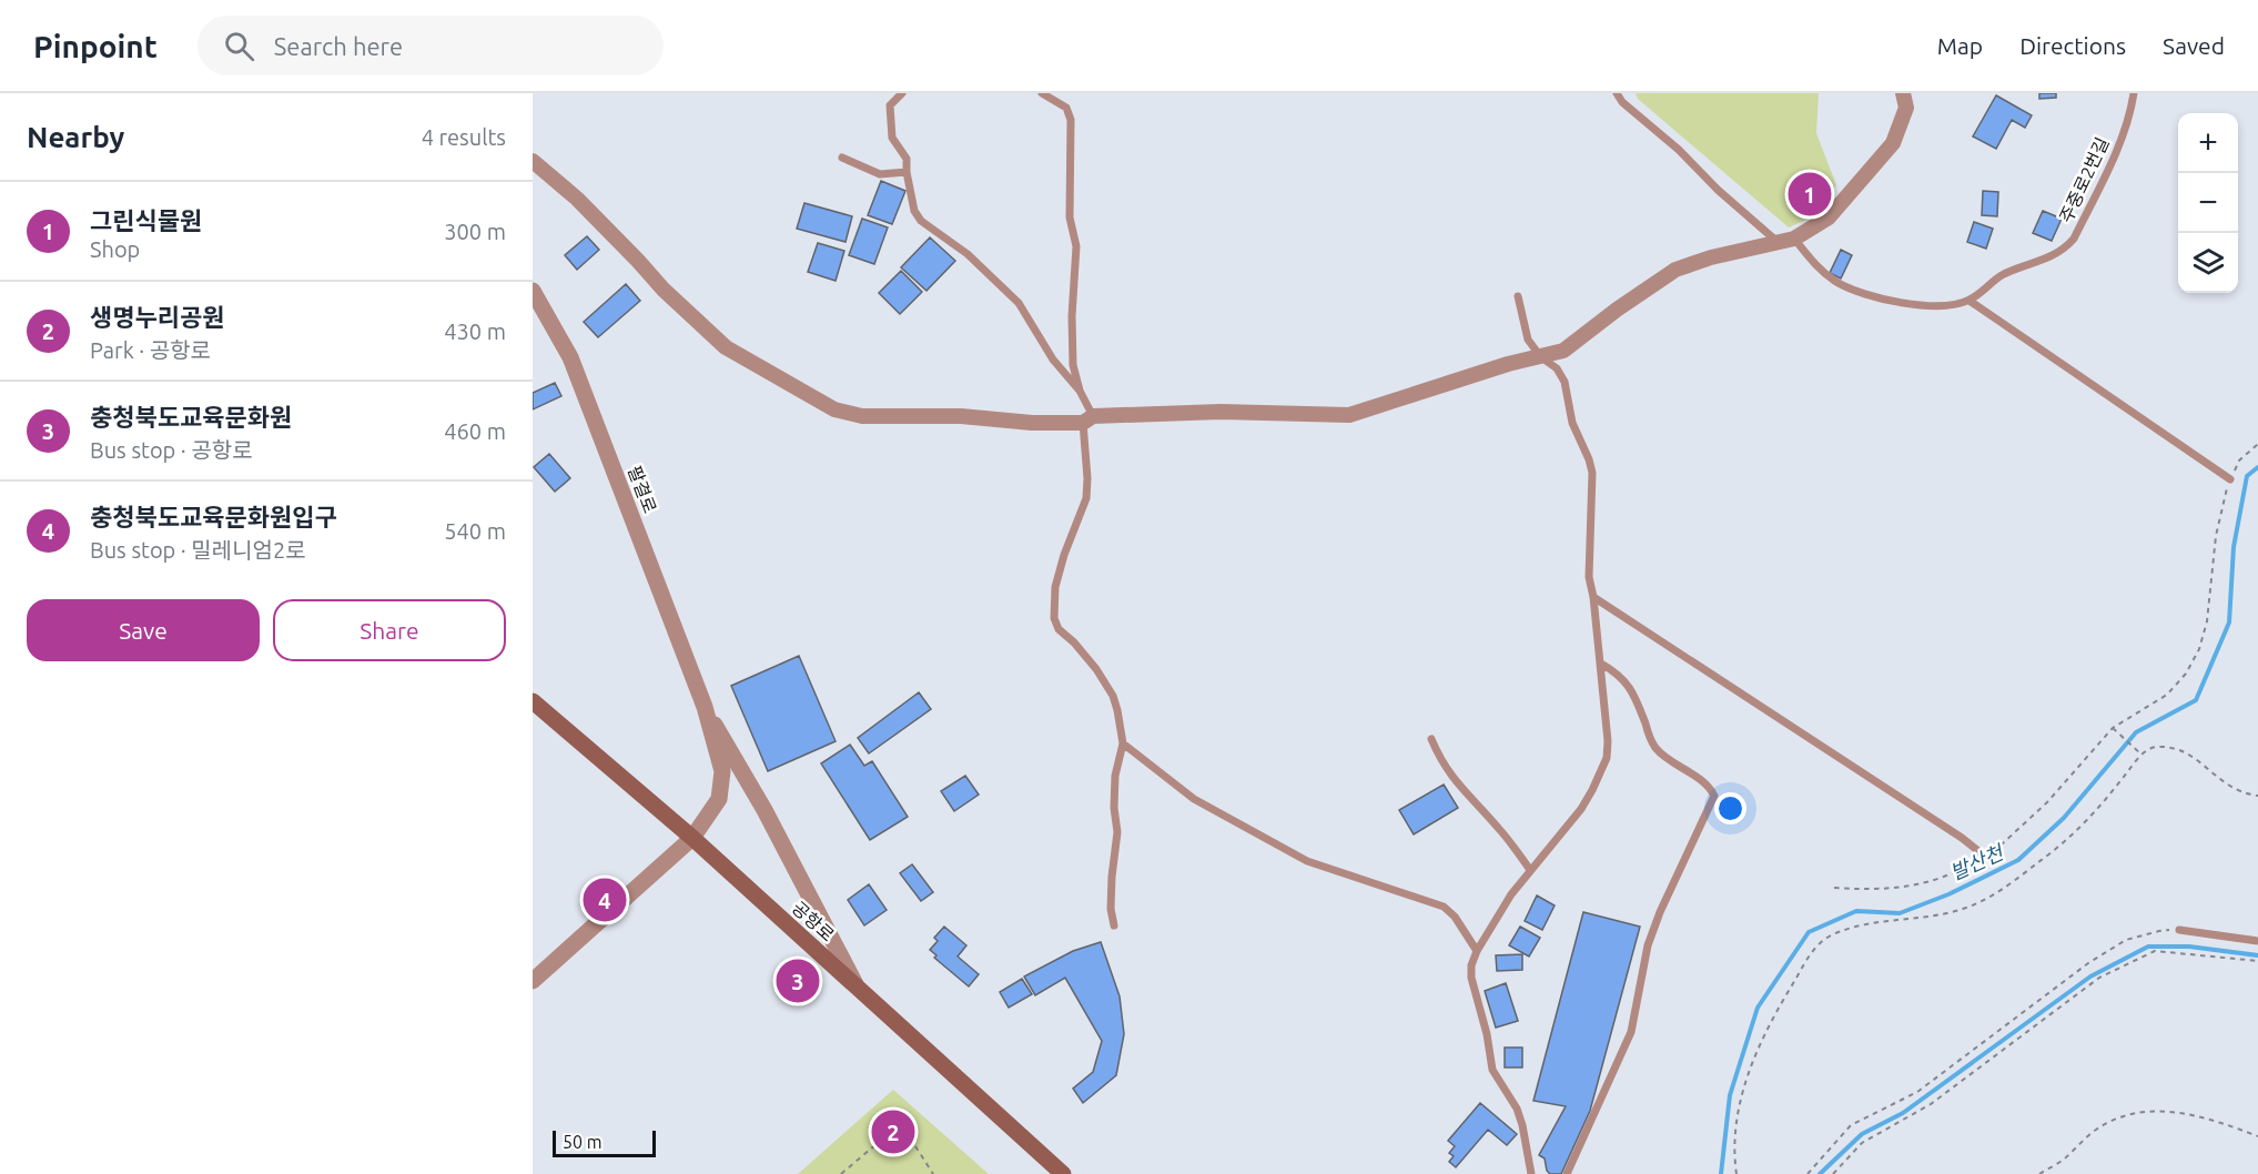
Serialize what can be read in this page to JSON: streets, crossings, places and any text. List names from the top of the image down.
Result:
{
  "streets": {
    "main road": ["공항로"],
    "street": ["팔결로"],
    "lane": ["주중로2번길"]
  },
  "water": ["발산천"],
  "scale_bar": "50 m",
  "page": {
    "header": "Pinpoint",
    "search": "Search here",
    "nav": ["Map", "Directions", "Saved"],
    "heading": ["Nearby", "4 results"],
    "map_buttons": ["+", "−"],
    "pins": [
      "1",
      "4",
      "3",
      "2"
    ],
    "list": [
      {
        "mark": "1",
        "name": "그린식물원",
        "note": "Shop",
        "value": "300 m"
      },
      {
        "mark": "2",
        "name": "생명누리공원",
        "note": "Park · 공항로",
        "value": "430 m"
      },
      {
        "mark": "3",
        "name": "충청북도교육문화원",
        "note": "Bus stop · 공항로",
        "value": "460 m"
      },
      {
        "mark": "4",
        "name": "충청북도교육문화원입구",
        "note": "Bus stop · 밀레니엄2로",
        "value": "540 m"
      }
    ],
    "buttons": ["Save", "Share"],
    "scale": "50 m"
  }
}
